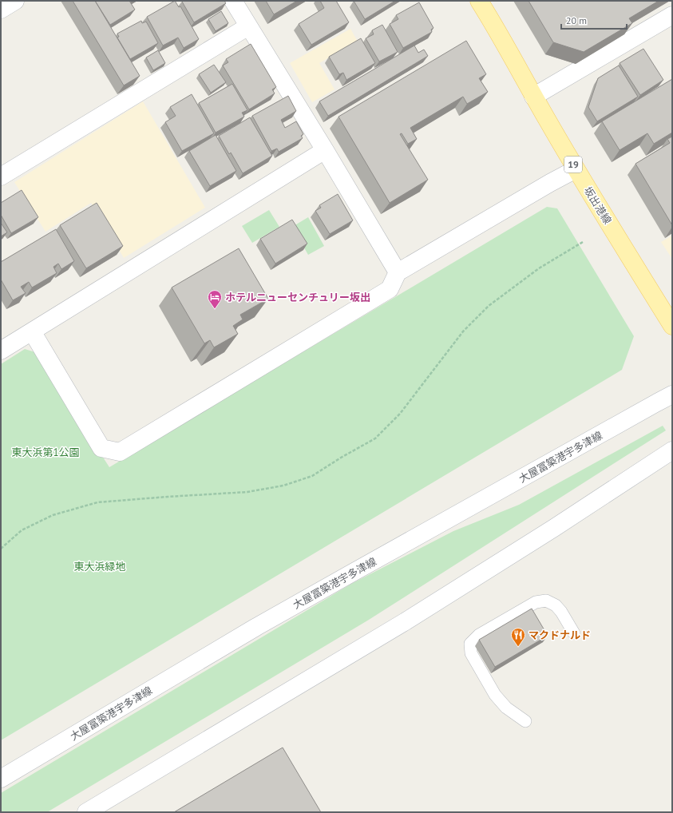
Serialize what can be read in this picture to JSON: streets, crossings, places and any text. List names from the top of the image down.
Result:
{
  "streets": {
    "main road": ["19", "坂出港線"],
    "street": ["大屋冨築港宇多津線"]
  },
  "parks": ["東大浜第1公園", "東大浜緑地"],
  "places": {
    "hotel": ["ホテルニューセンチュリー坂出"],
    "restaurant": ["マクドナルド"]
  },
  "scale_bar": "20 m"
}
